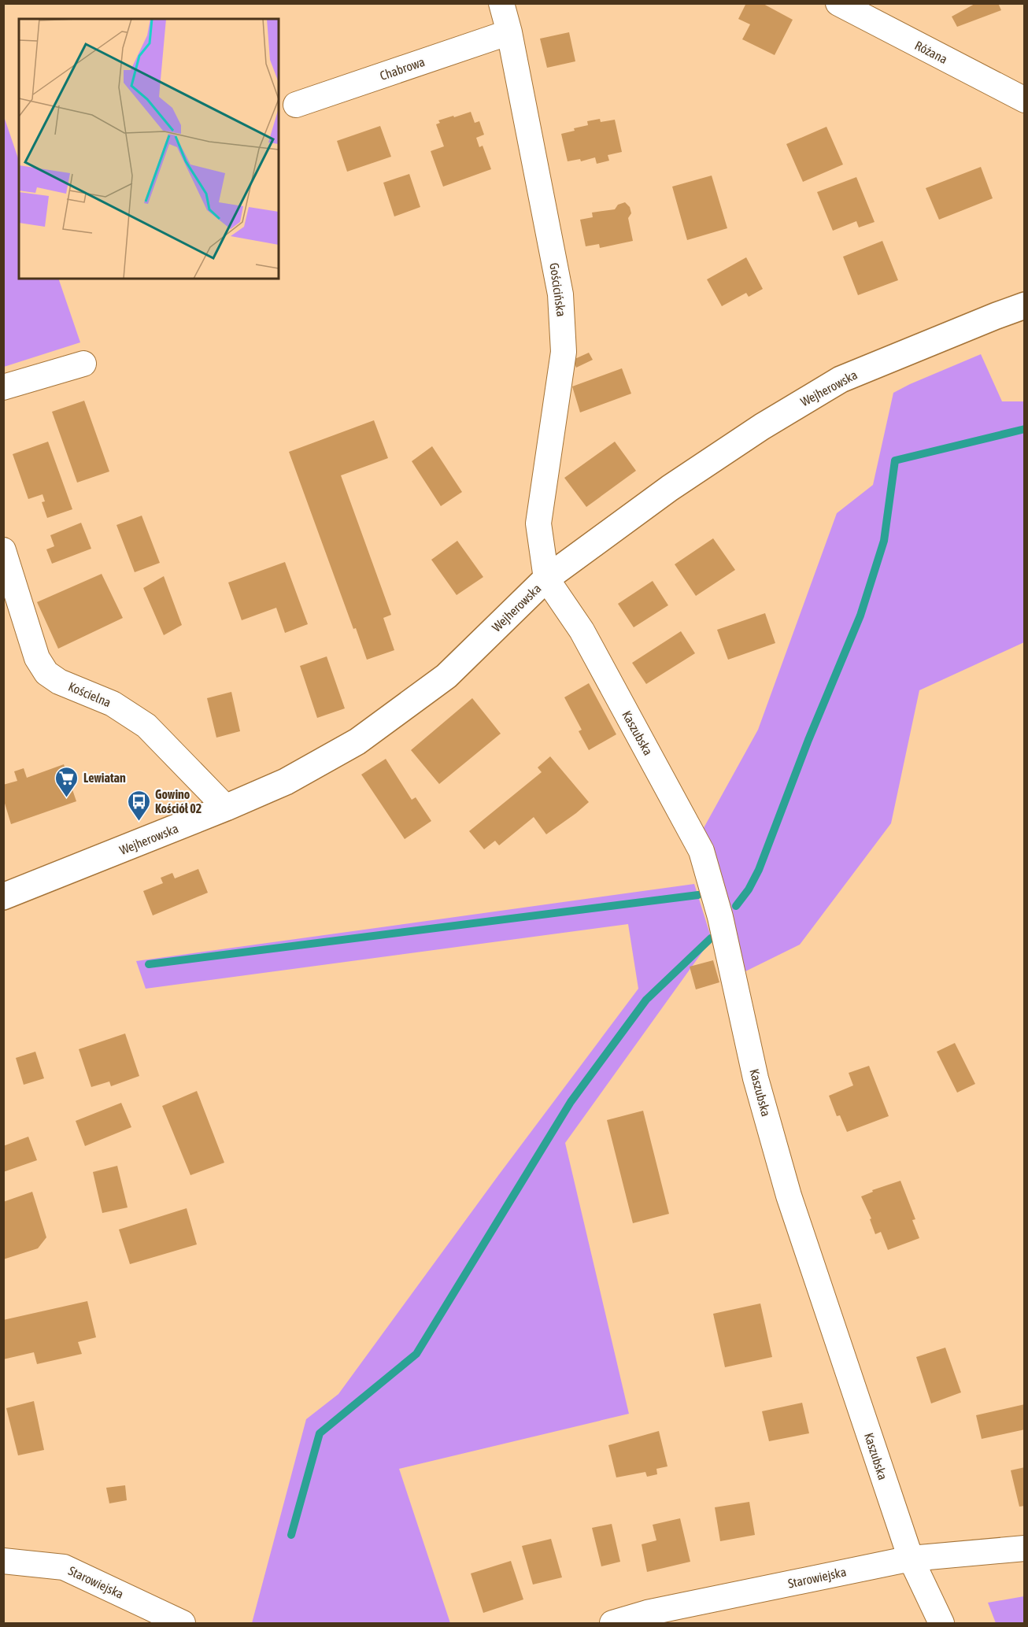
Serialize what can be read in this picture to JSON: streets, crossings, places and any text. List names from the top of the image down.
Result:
{
  "streets": {
    "street": [
      "Różana",
      "Chabrowa",
      "Gościcińska",
      "Wejherowska",
      "Kościelna",
      "Kaszubska",
      "Starowiejska"
    ]
  },
  "crossings": [
    ["Chabrowa", "Gościcińska"],
    ["Gościcińska", "Wejherowska"],
    ["Gościcińska", "Kaszubska"],
    ["Wejherowska", "Kościelna"],
    ["Wejherowska", "Kaszubska"],
    ["Kaszubska", "Starowiejska"]
  ],
  "places": {
    "supermarket": ["Lewiatan"],
    "bus stop": ["Gowino Kościół 02"]
  }
}
